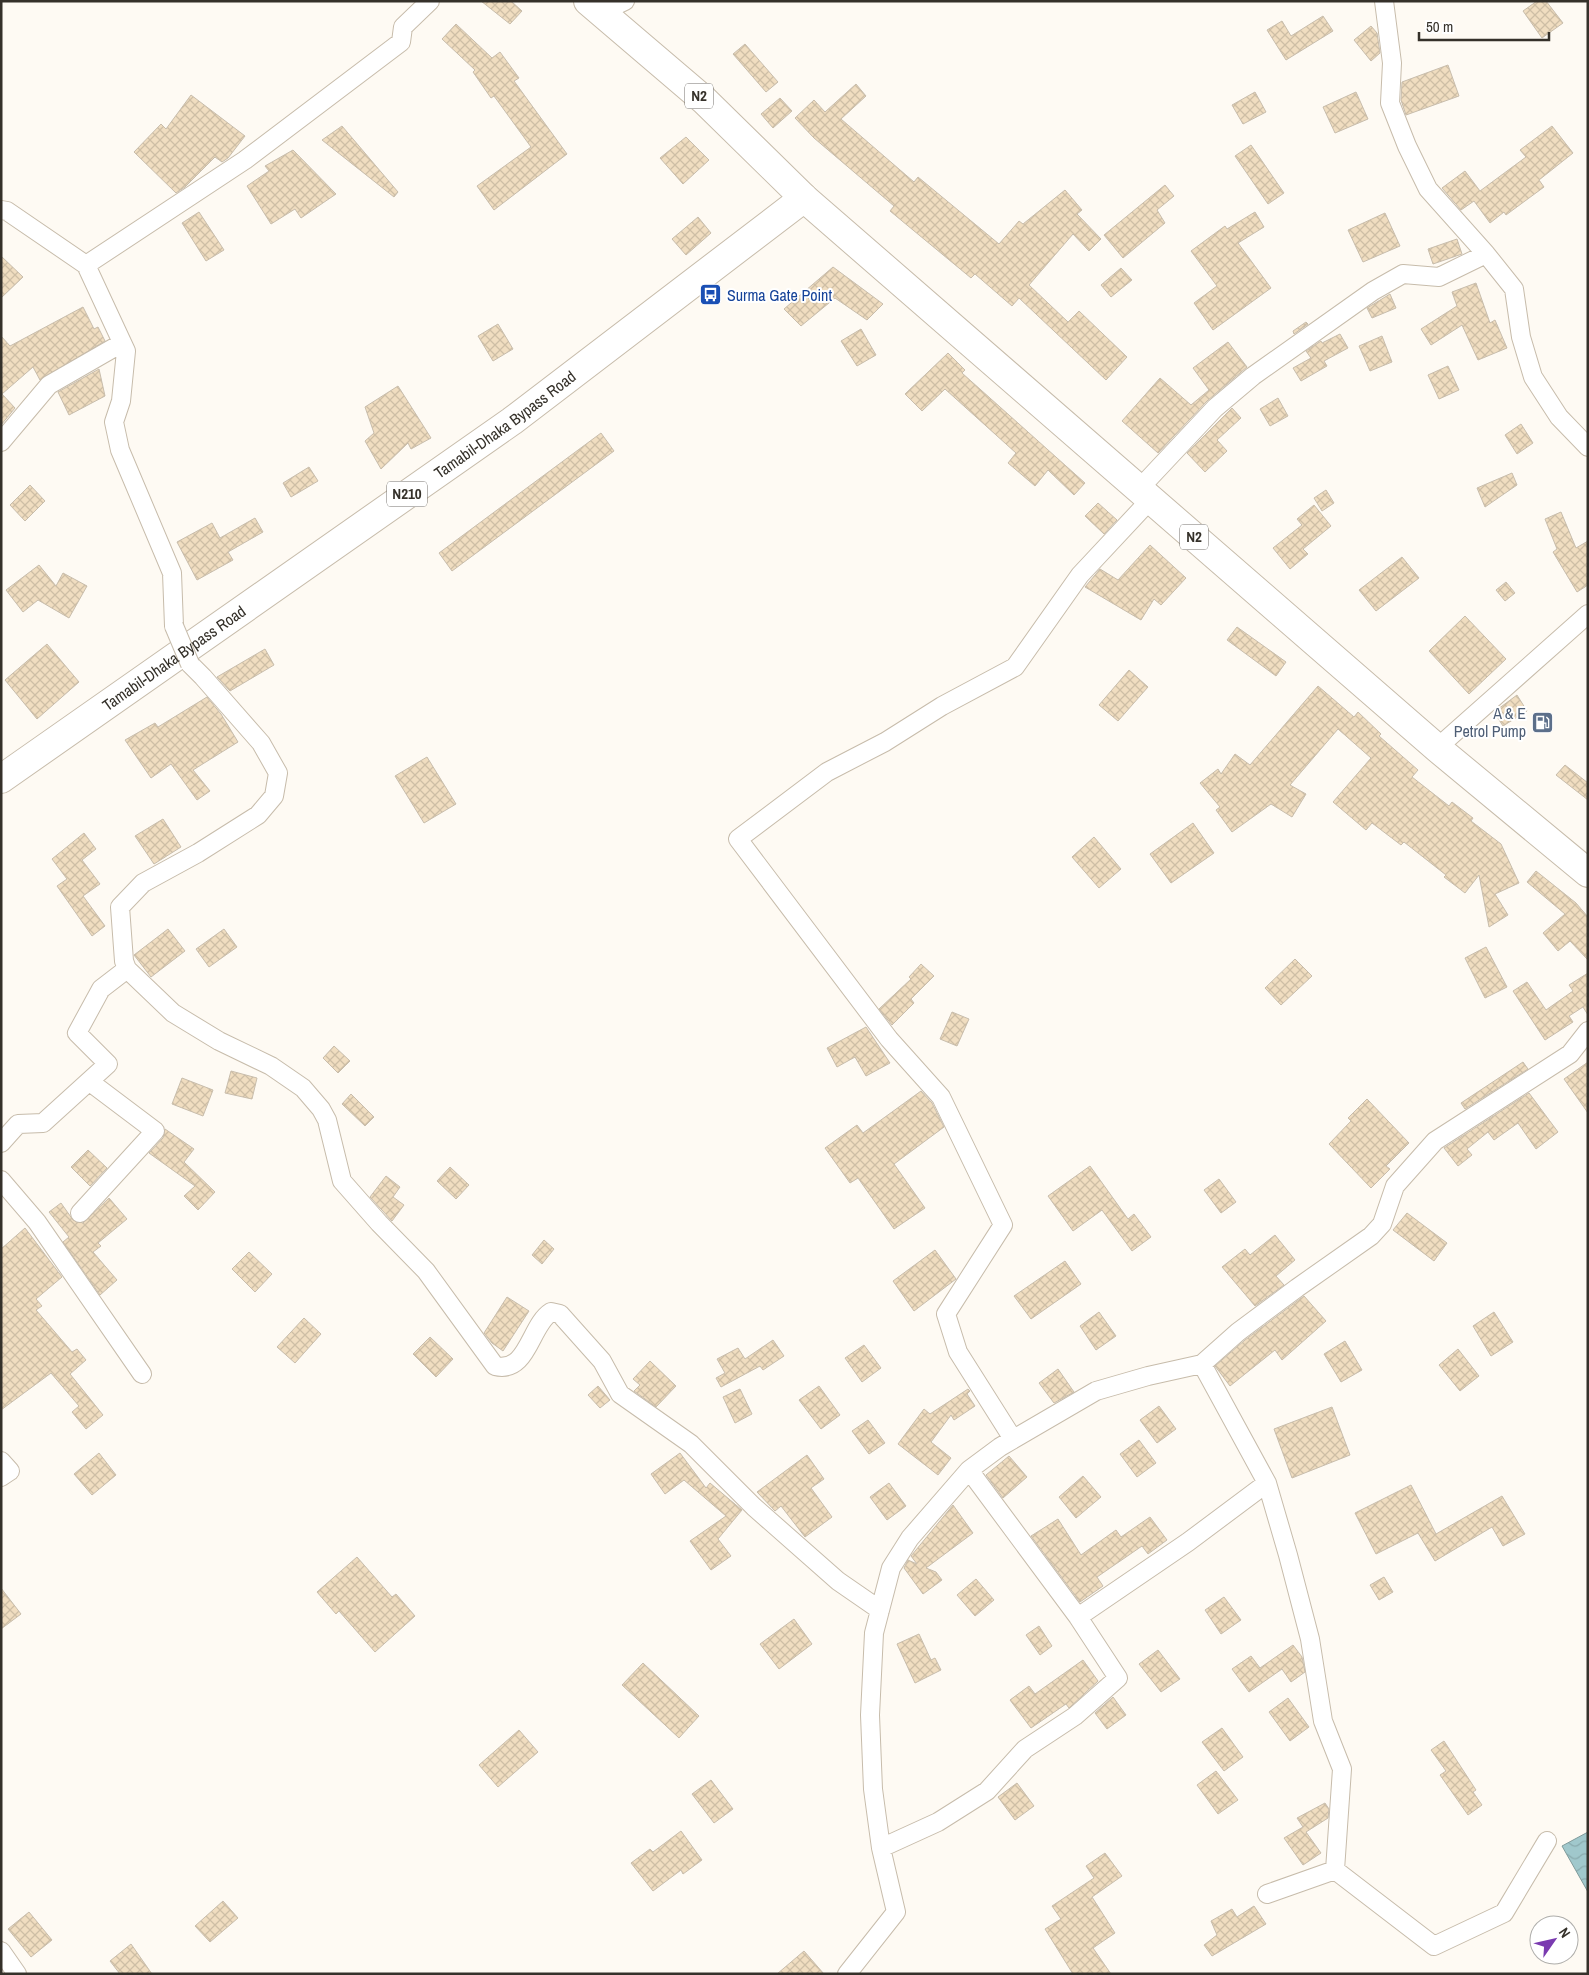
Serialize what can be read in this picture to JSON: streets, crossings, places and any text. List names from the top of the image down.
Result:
{
  "streets": {
    "highway": ["N2", "Tamabil-Dhaka Bypass Road", "N210"]
  },
  "crossings": [
    ["N2", "Tamabil-Dhaka Bypass Road"]
  ],
  "places": {
    "bus stop": ["Surma Gate Point"],
    "fuel station": ["A & E Petrol Pump"]
  },
  "scale_bar": "50 m",
  "north": "top right"
}
